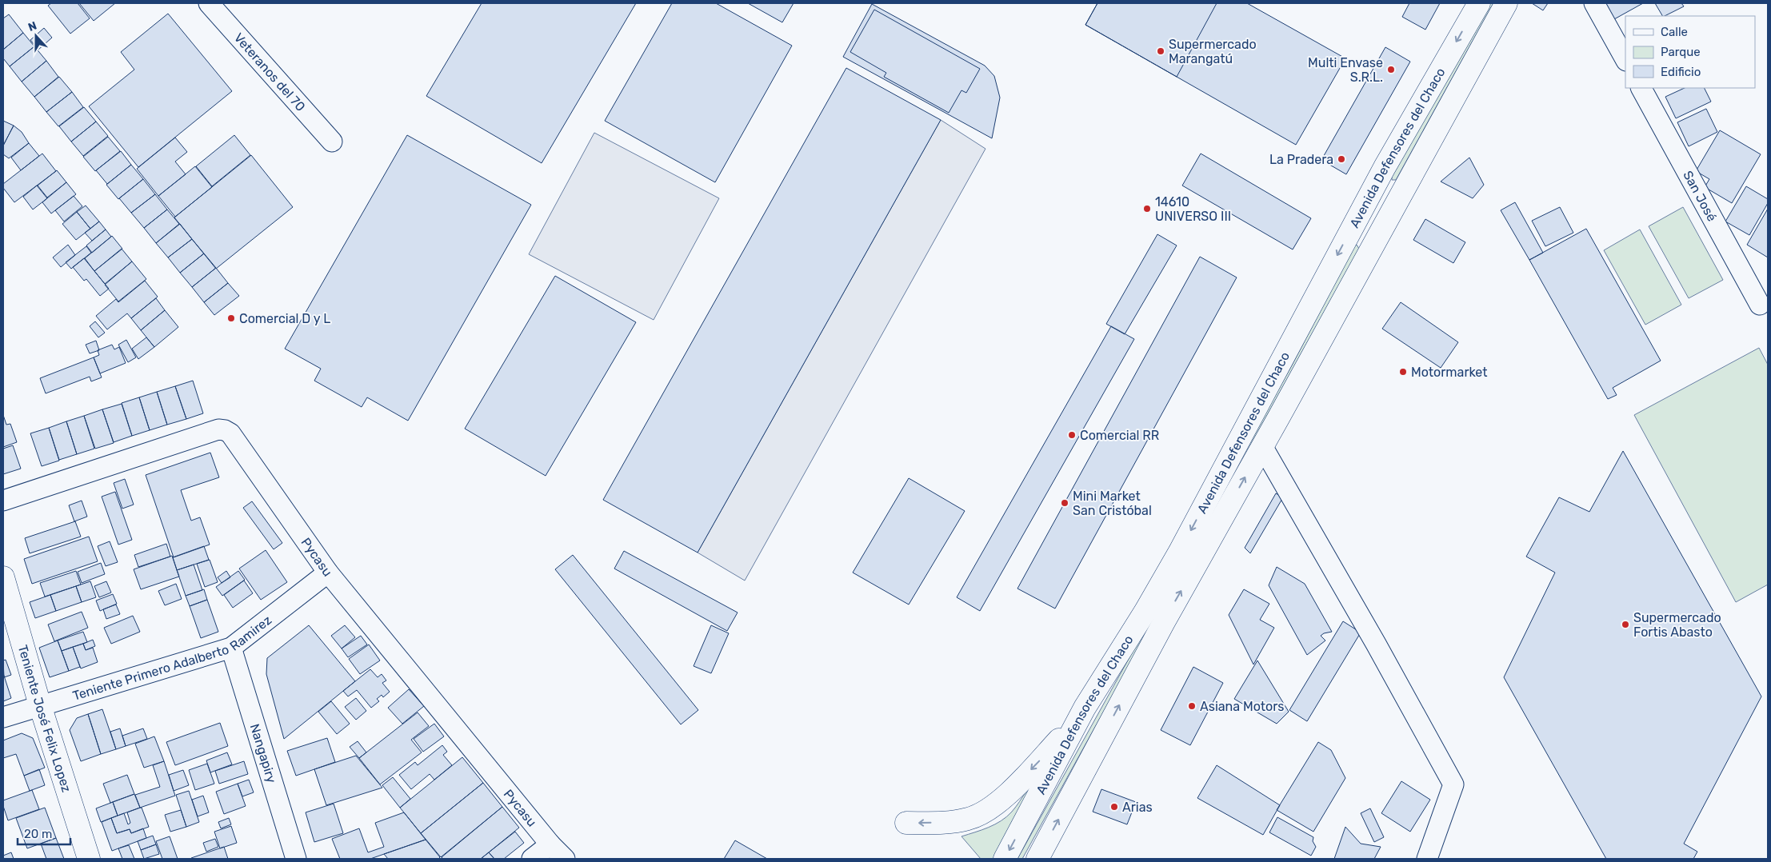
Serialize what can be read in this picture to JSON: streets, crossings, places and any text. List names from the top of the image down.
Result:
{
  "streets": {
    "main road": ["Avenida Defensores del Chaco", "Teniente José Felix Lopez"],
    "street": [
      "Veteranos del 70",
      "San José",
      "Pycasu",
      "Teniente Primero Adalberto Ramirez",
      "Nangapiry"
    ]
  },
  "crossings": [
    ["Pycasu", "Teniente Primero Adalberto Ramirez"],
    ["Teniente Primero Adalberto Ramirez", "Teniente José Felix Lopez"],
    ["Teniente Primero Adalberto Ramirez", "Nangapiry"]
  ],
  "places": [
    "Supermercado Marangatú",
    "Multi Envase S.R.L.",
    "La Pradera",
    "14610 UNIVERSO III",
    "Comercial D y L",
    "Motormarket",
    "Comercial RR",
    "Mini Market San Cristóbal",
    "Supermercado Fortis Abasto",
    "Asiana Motors",
    "Arias"
  ],
  "legend": ["Calle", "Parque", "Edificio"],
  "scale_bar": "20 m",
  "north": "top"
}
